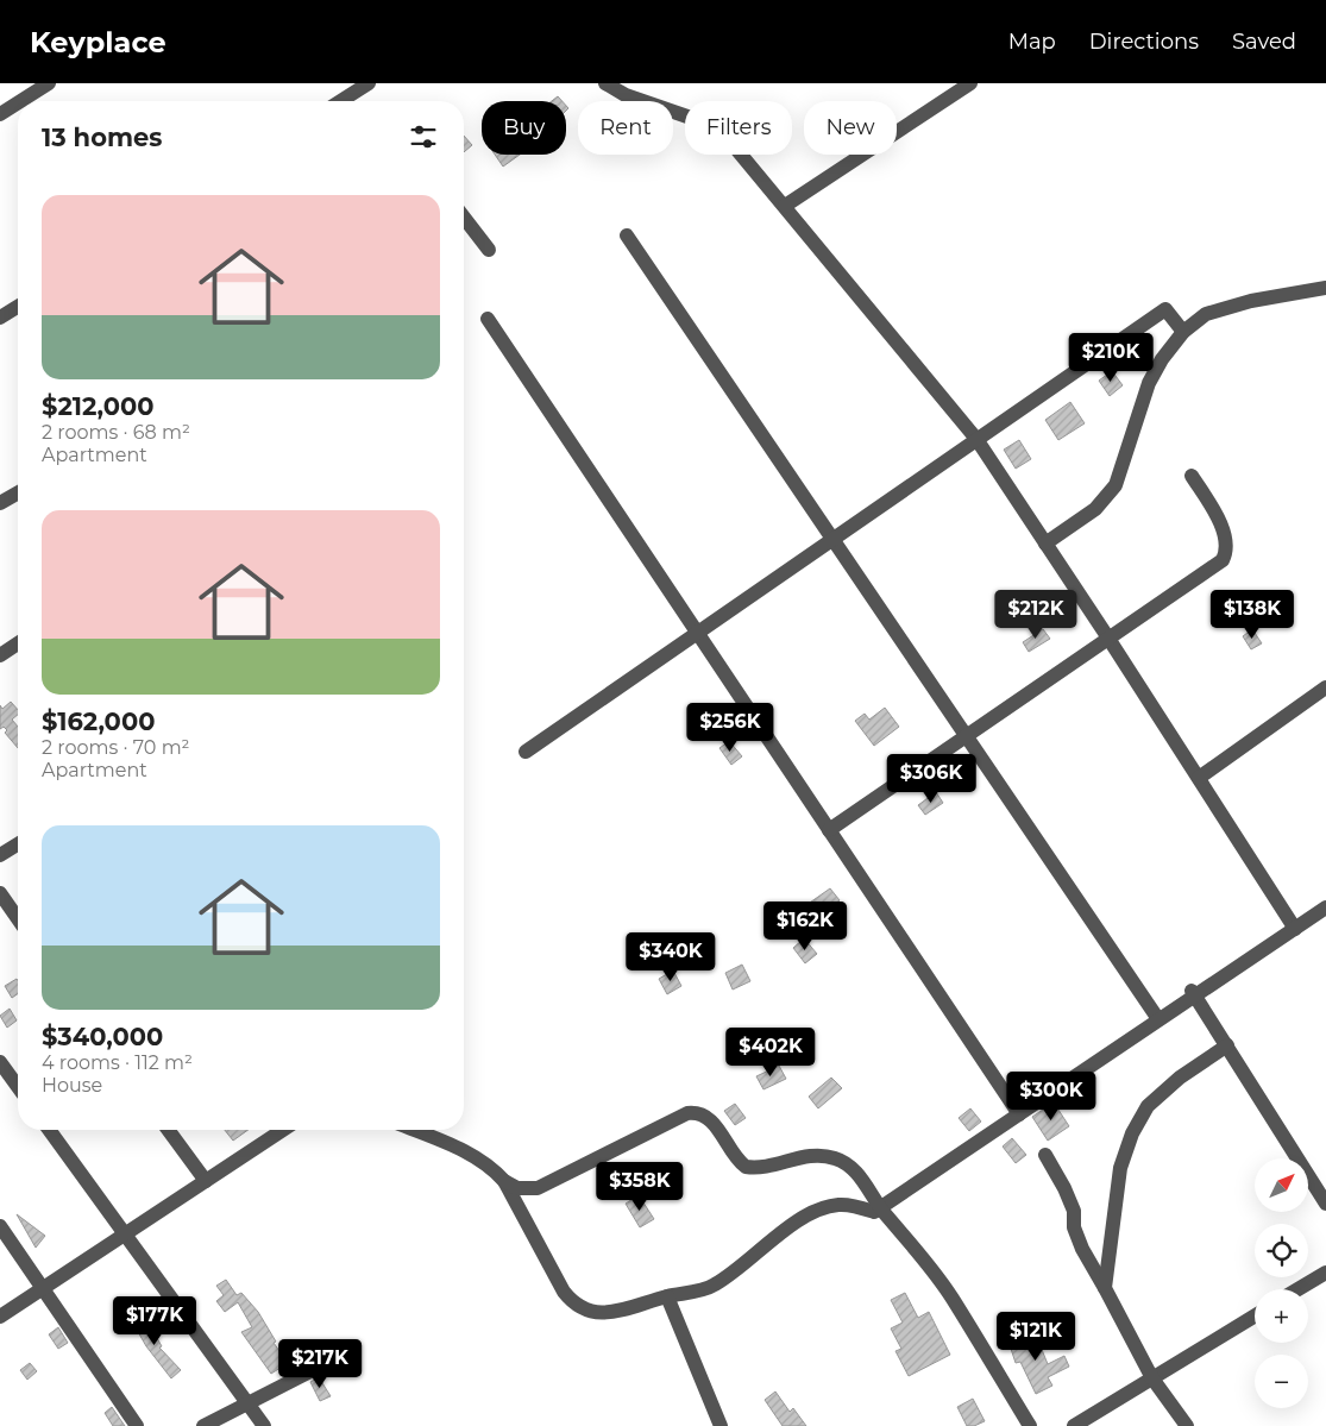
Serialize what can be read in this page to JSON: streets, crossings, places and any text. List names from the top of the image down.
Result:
{
  "north": "top right",
  "page": {
    "header": "Keyplace",
    "nav": ["Map", "Directions", "Saved"],
    "chip": [
      "Buy",
      "Rent",
      "Filters",
      "New"
    ],
    "heading": "13 homes",
    "list": [
      {
        "name": "$212,000",
        "note": "2 rooms · 68 m² · Apartment"
      },
      {
        "name": "$162,000",
        "note": "2 rooms · 70 m² · Apartment"
      },
      {
        "name": "$340,000",
        "note": "4 rooms · 112 m² · House"
      }
    ],
    "price": [
      "$210K",
      "$212K",
      "$138K",
      "$256K",
      "$306K",
      "$162K",
      "$340K",
      "$402K",
      "$300K",
      "$358K",
      "$177K",
      "$121K",
      "$217K"
    ],
    "map_buttons": ["+", "−"]
  }
}
